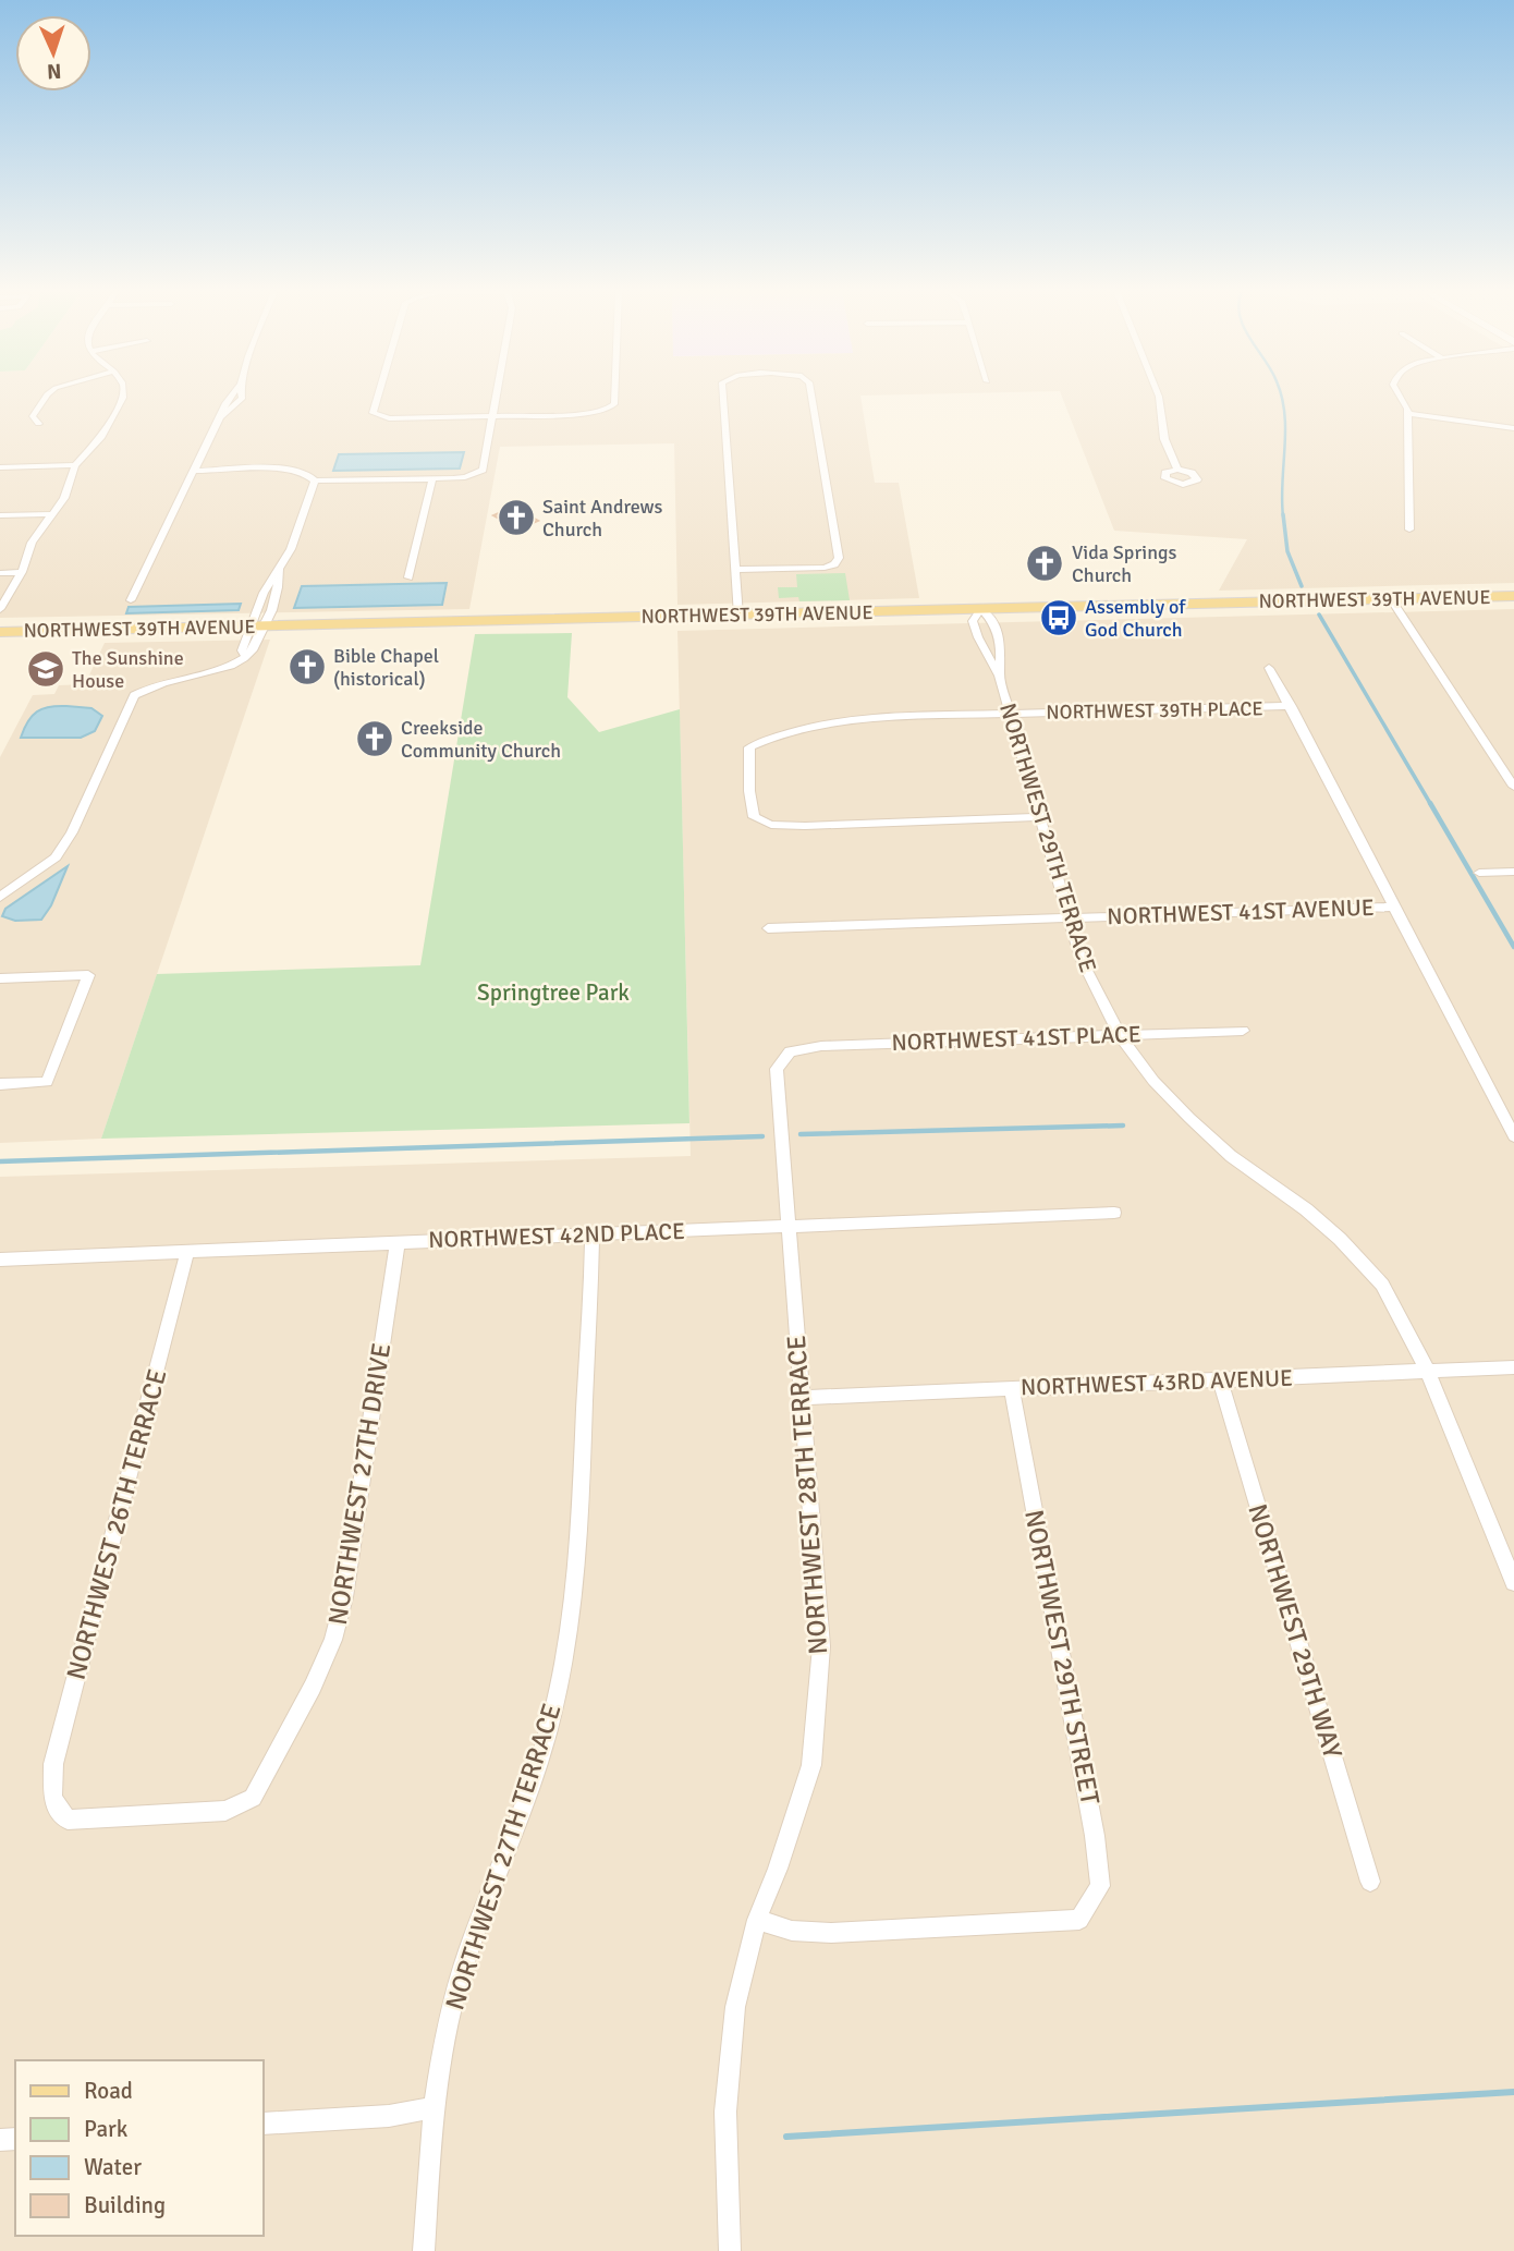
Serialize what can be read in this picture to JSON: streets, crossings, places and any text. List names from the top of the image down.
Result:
{
  "streets": {
    "main road": ["NORTHWEST 39TH AVENUE"],
    "street": [
      "NORTHWEST 39TH PLACE",
      "NORTHWEST 29TH TERRACE",
      "NORTHWEST 41ST AVENUE",
      "NORTHWEST 41ST PLACE",
      "NORTHWEST 42ND PLACE",
      "NORTHWEST 43RD AVENUE",
      "NORTHWEST 27TH DRIVE",
      "NORTHWEST 28TH TERRACE",
      "NORTHWEST 26TH TERRACE",
      "NORTHWEST 29TH WAY",
      "NORTHWEST 29TH STREET",
      "NORTHWEST 27TH TERRACE"
    ]
  },
  "crossings": [
    ["NORTHWEST 39TH AVENUE", "NORTHWEST 29TH TERRACE"],
    ["NORTHWEST 39TH PLACE", "NORTHWEST 29TH TERRACE"],
    ["NORTHWEST 29TH TERRACE", "NORTHWEST 41ST AVENUE"],
    ["NORTHWEST 29TH TERRACE", "NORTHWEST 41ST PLACE"],
    ["NORTHWEST 29TH TERRACE", "NORTHWEST 43RD AVENUE"],
    ["NORTHWEST 41ST PLACE", "NORTHWEST 28TH TERRACE"],
    ["NORTHWEST 42ND PLACE", "NORTHWEST 27TH DRIVE"],
    ["NORTHWEST 42ND PLACE", "NORTHWEST 28TH TERRACE"],
    ["NORTHWEST 42ND PLACE", "NORTHWEST 26TH TERRACE"],
    ["NORTHWEST 42ND PLACE", "NORTHWEST 27TH TERRACE"],
    ["NORTHWEST 43RD AVENUE", "NORTHWEST 28TH TERRACE"],
    ["NORTHWEST 43RD AVENUE", "NORTHWEST 29TH WAY"],
    ["NORTHWEST 43RD AVENUE", "NORTHWEST 29TH STREET"],
    ["NORTHWEST 27TH DRIVE", "NORTHWEST 26TH TERRACE"]
  ],
  "parks": ["Springtree Park"],
  "places": {
    "church": [
      "Saint Andrews Church",
      "Vida Springs Church",
      "Bible Chapel (historical)",
      "Creekside Community Church"
    ],
    "bus stop": ["Assembly of God Church"],
    "school or university": ["The Sunshine House"]
  },
  "legend": [
    "Road",
    "Park",
    "Water",
    "Building"
  ],
  "north": "bottom"
}
